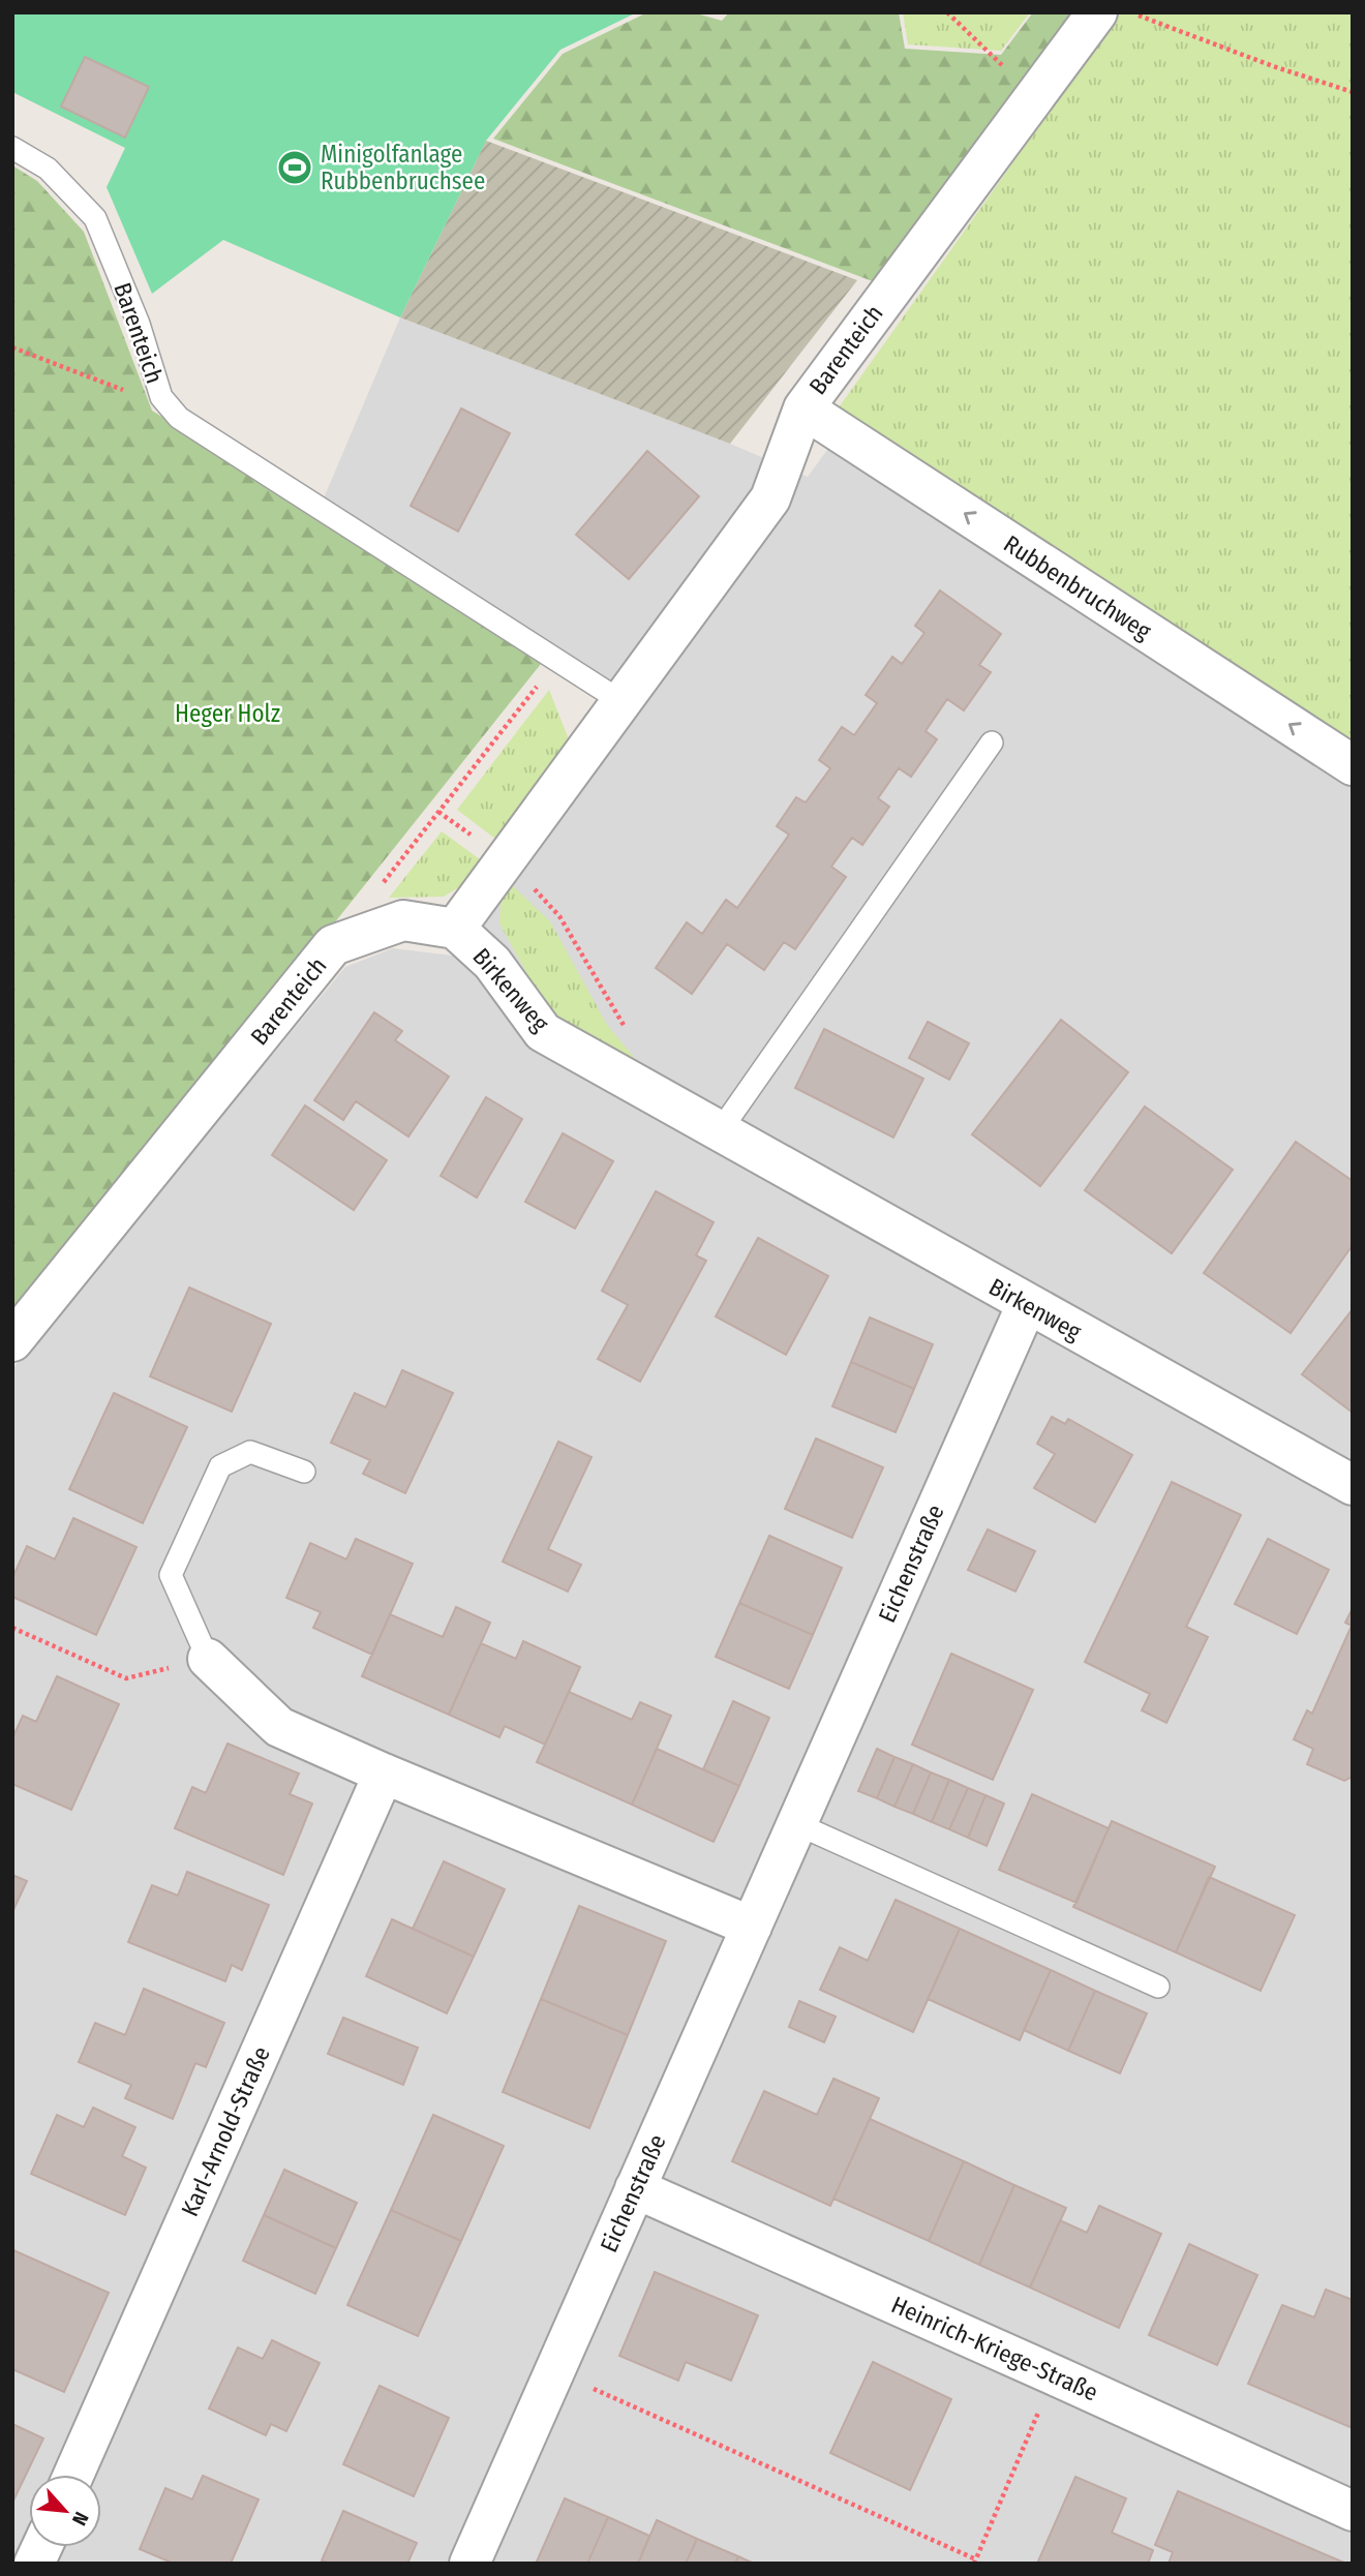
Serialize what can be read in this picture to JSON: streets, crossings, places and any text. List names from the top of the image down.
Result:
{
  "streets": {
    "street": [
      "Barenteich",
      "Rubbenbruchweg",
      "Birkenweg",
      "Eichenstraße",
      "Karl-Arnold-Straße",
      "Heinrich-Kriege-Straße"
    ]
  },
  "crossings": [
    ["Barenteich", "Rubbenbruchweg"],
    ["Barenteich", "Birkenweg"],
    ["Birkenweg", "Eichenstraße"],
    ["Eichenstraße", "Heinrich-Kriege-Straße"]
  ],
  "one_way": ["Rubbenbruchweg"],
  "parks": ["Heger Holz"],
  "places": {
    "sports": ["Minigolfanlage Rubbenbruchsee"]
  },
  "north": "bottom right"
}
